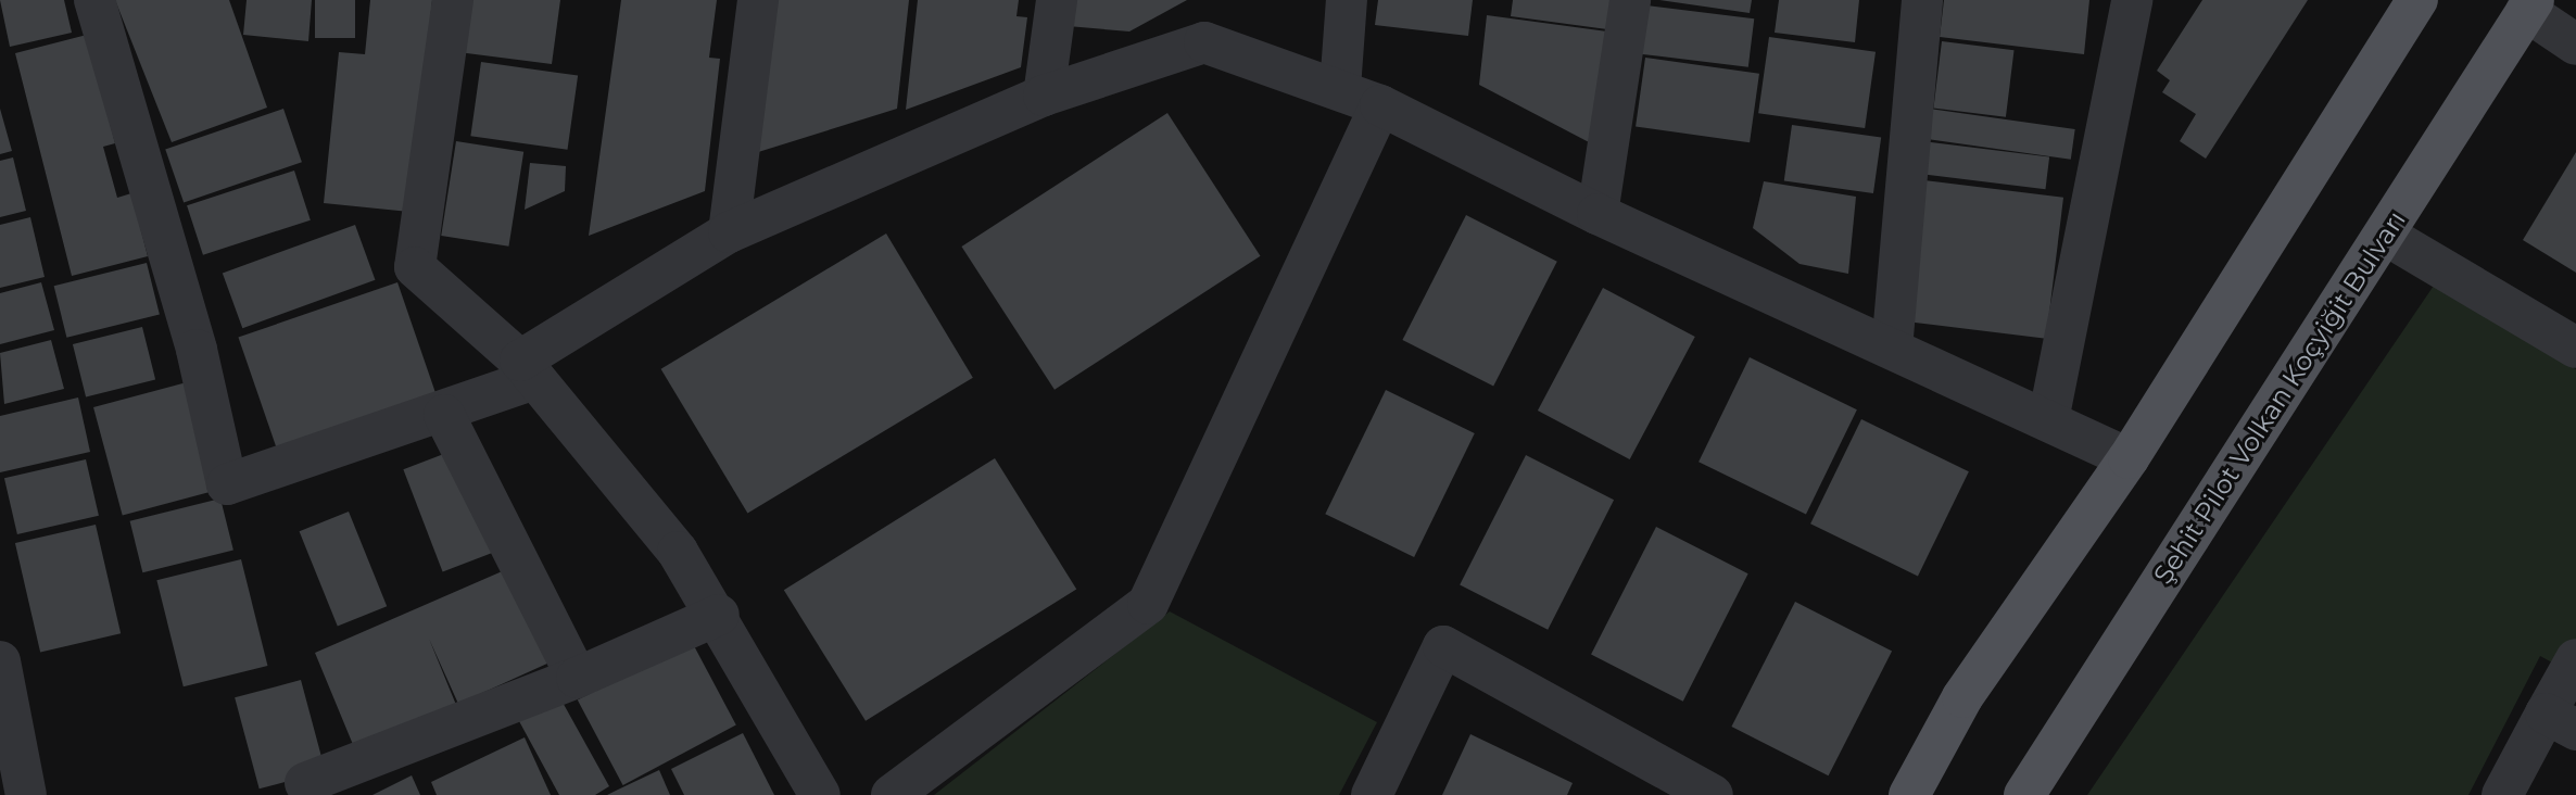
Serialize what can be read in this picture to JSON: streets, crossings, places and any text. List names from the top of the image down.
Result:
{
  "streets": {
    "main road": ["Şehit Pilot Volkan Koçyiğit Bulvarı"]
  }
}
